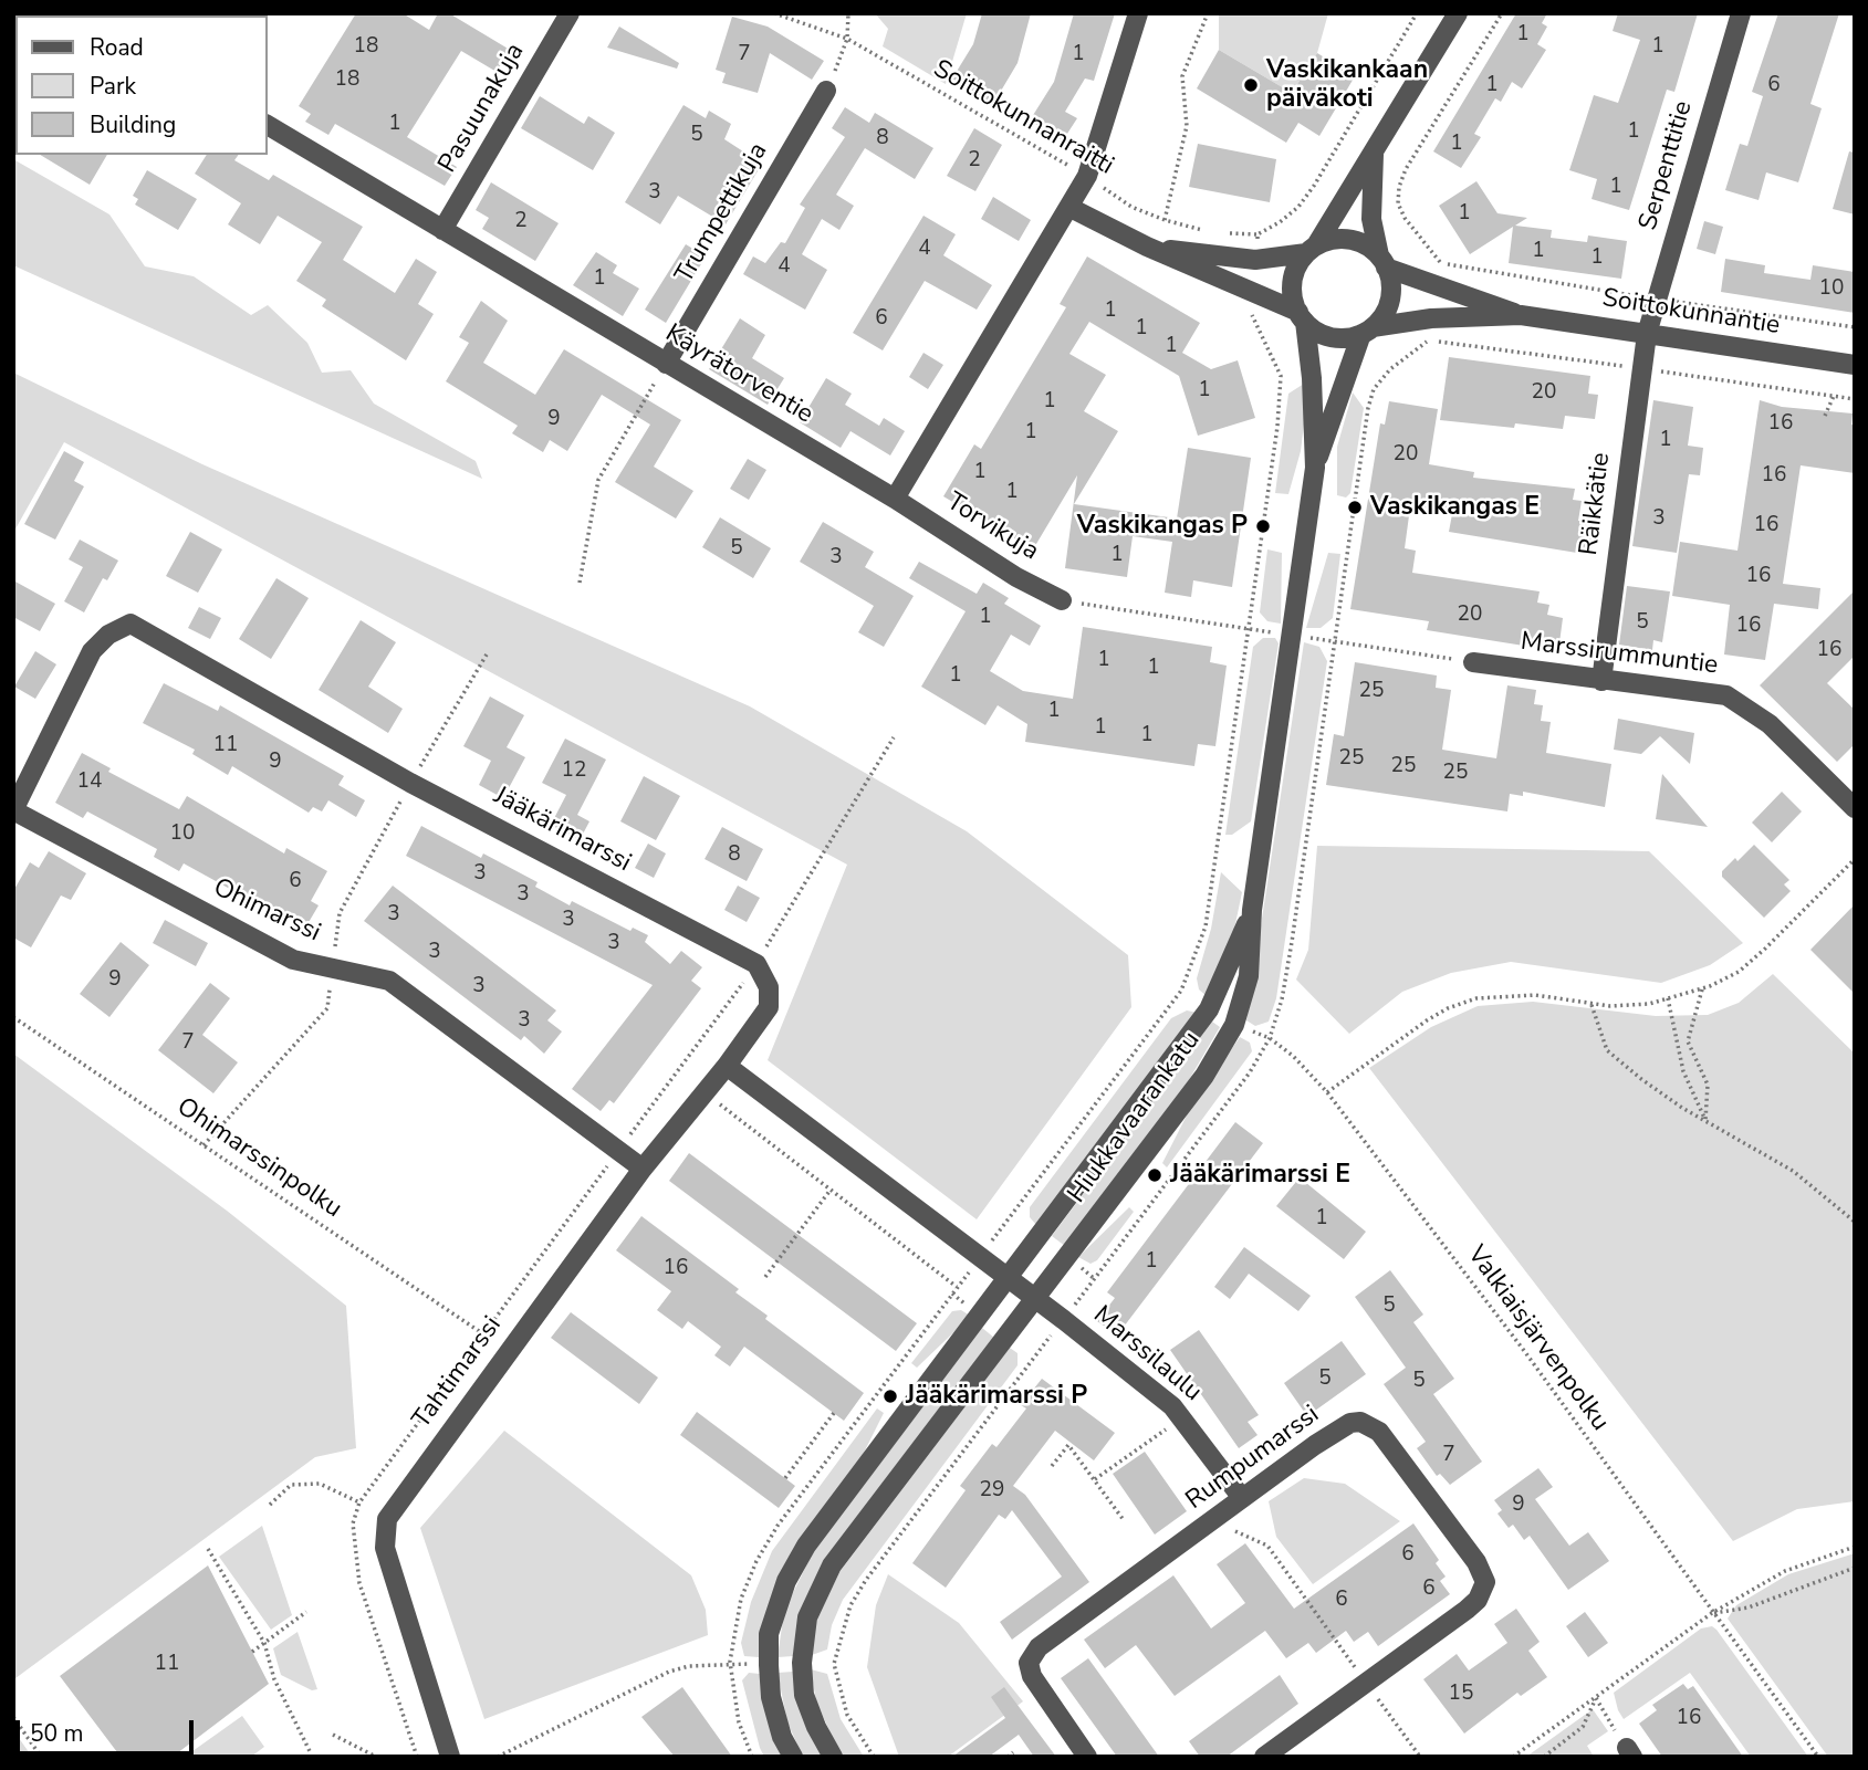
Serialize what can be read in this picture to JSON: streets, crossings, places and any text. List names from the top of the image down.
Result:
{
  "streets": {
    "street": [
      "Pasuunakuja",
      "Serpenttitie",
      "Trumpettikuja",
      "Soittokunnantie",
      "Käyrätorventie",
      "Räikkätie",
      "Torvikuja",
      "Marssirummuntie",
      "Jääkärimarssi",
      "Ohimarssi",
      "Hiukkavaarankatu",
      "Marssilaulu",
      "Tahtimarssi",
      "Rumpumarssi"
    ],
    "path": ["Soittokunnanraitti", "Ohimarssinpolku", "Valkiaisjärvenpolku"]
  },
  "crossings": [
    ["Pasuunakuja", "Käyrätorventie"],
    ["Serpenttitie", "Soittokunnantie"],
    ["Serpenttitie", "Räikkätie"],
    ["Trumpettikuja", "Käyrätorventie"],
    ["Soittokunnantie", "Räikkätie"],
    ["Soittokunnantie", "Hiukkavaarankatu"],
    ["Käyrätorventie", "Torvikuja"],
    ["Räikkätie", "Marssirummuntie"],
    ["Jääkärimarssi", "Ohimarssi"],
    ["Jääkärimarssi", "Tahtimarssi"],
    ["Ohimarssi", "Tahtimarssi"],
    ["Hiukkavaarankatu", "Valkiaisjärvenpolku"],
    ["Hiukkavaarankatu", "Marssilaulu"],
    ["Marssilaulu", "Rumpumarssi"]
  ],
  "places": [
    "Vaskikankaan päiväkoti",
    "Vaskikangas E",
    "Vaskikangas P",
    "Jääkärimarssi E",
    "Jääkärimarssi P"
  ],
  "house_numbers": [
    "1",
    "18",
    "1",
    "7",
    "1",
    "18",
    "1",
    "6",
    "1",
    "1",
    "5",
    "8",
    "1",
    "2",
    "1",
    "3",
    "1",
    "2",
    "4",
    "1",
    "1",
    "4",
    "1",
    "10",
    "1",
    "6",
    "1",
    "1",
    "1",
    "20",
    "1",
    "9",
    "16",
    "1",
    "1",
    "20",
    "1",
    "16",
    "1",
    "3",
    "16",
    "5",
    "1",
    "3",
    "16",
    "20",
    "1",
    "5",
    "16",
    "16",
    "1",
    "1",
    "1",
    "25",
    "1",
    "1",
    "1",
    "11",
    "25",
    "9",
    "25",
    "12",
    "25",
    "14",
    "10",
    "8",
    "3",
    "6",
    "3",
    "3",
    "3",
    "3",
    "3",
    "9",
    "3",
    "3",
    "7",
    "1",
    "1",
    "16",
    "5",
    "5",
    "5",
    "7",
    "29",
    "9",
    "6",
    "6",
    "6",
    "11",
    "15",
    "16"
  ],
  "legend": ["Road", "Park", "Building"],
  "scale_bar": "50 m"
}
